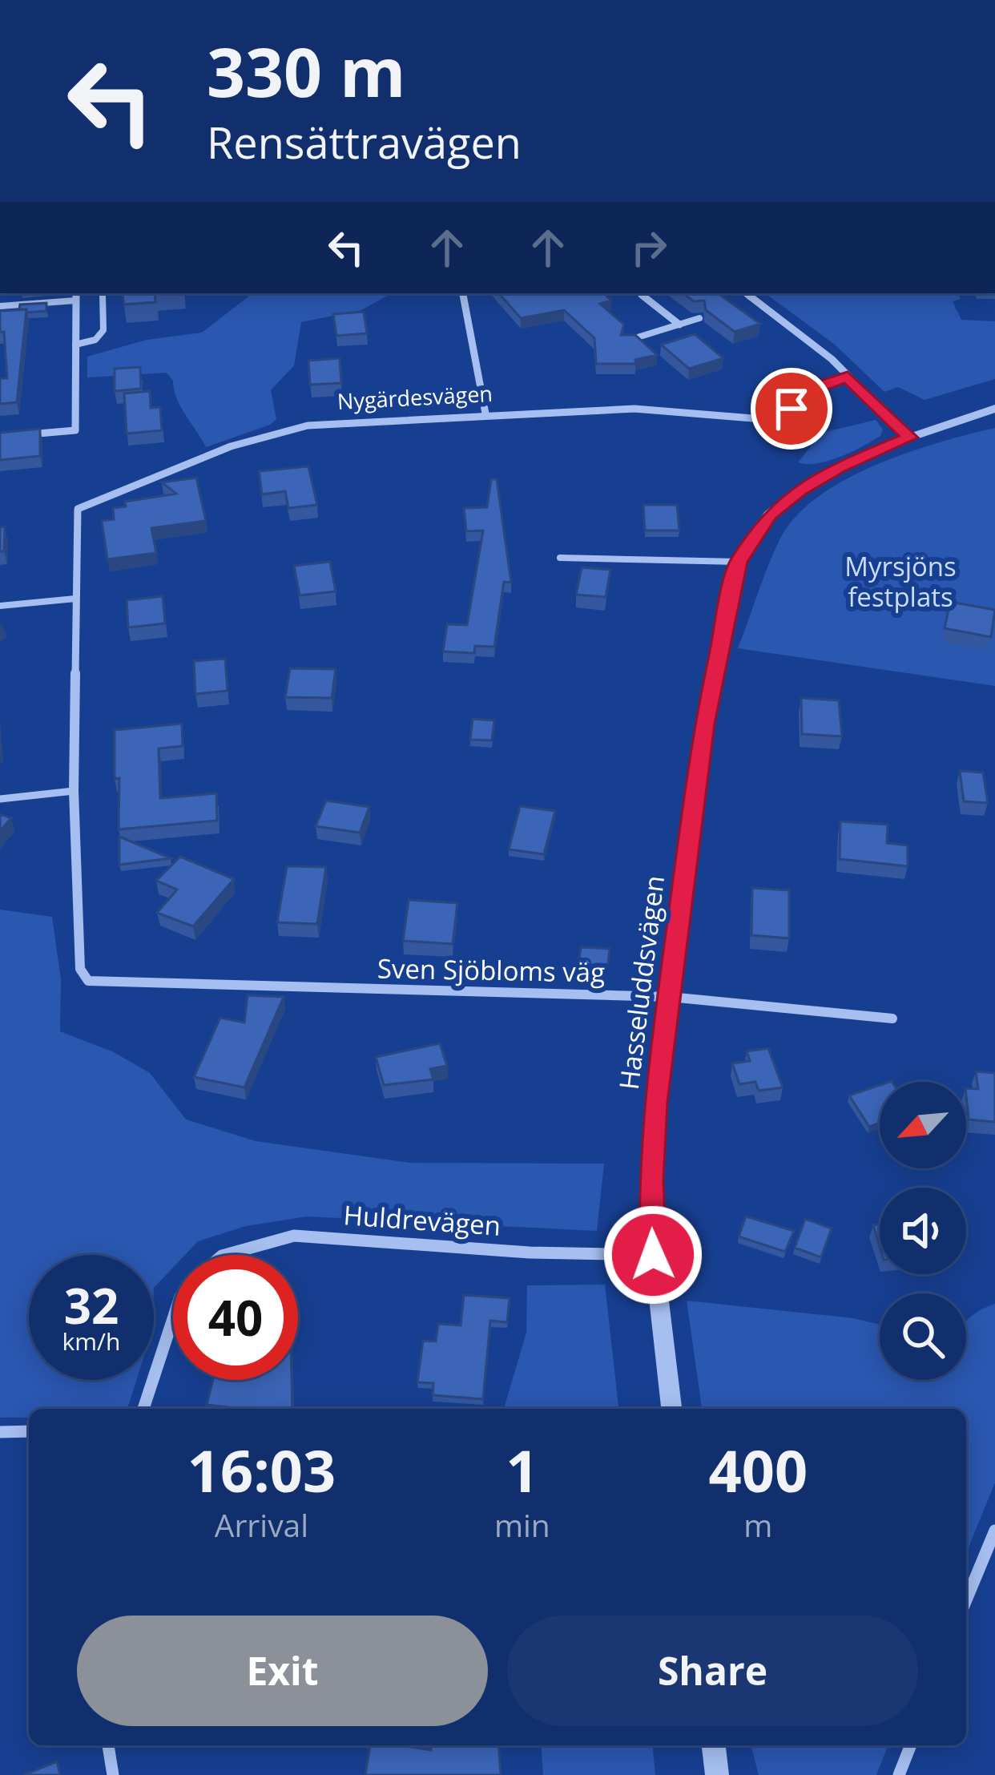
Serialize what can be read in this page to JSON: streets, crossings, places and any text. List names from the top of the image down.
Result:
{
  "streets": {
    "street": [
      "Nygärdesvägen",
      "Sven Sjöbloms väg",
      "Hasseluddsvägen",
      "Huldrevägen"
    ]
  },
  "crossings": [
    ["Nygärdesvägen", "Sven Sjöbloms väg"],
    ["Sven Sjöbloms väg", "Hasseluddsvägen"],
    ["Hasseluddsvägen", "Huldrevägen"]
  ],
  "parks": ["Myrsjöns festplats"],
  "north": "bottom left",
  "page": {
    "turn": ["330 m", "Rensättravägen"],
    "speed": "32 km/h",
    "limit": "40",
    "eta": [
      "16:03",
      "Arrival",
      "1",
      "min",
      "400",
      "m"
    ],
    "buttons": ["Exit", "Share"]
  }
}
